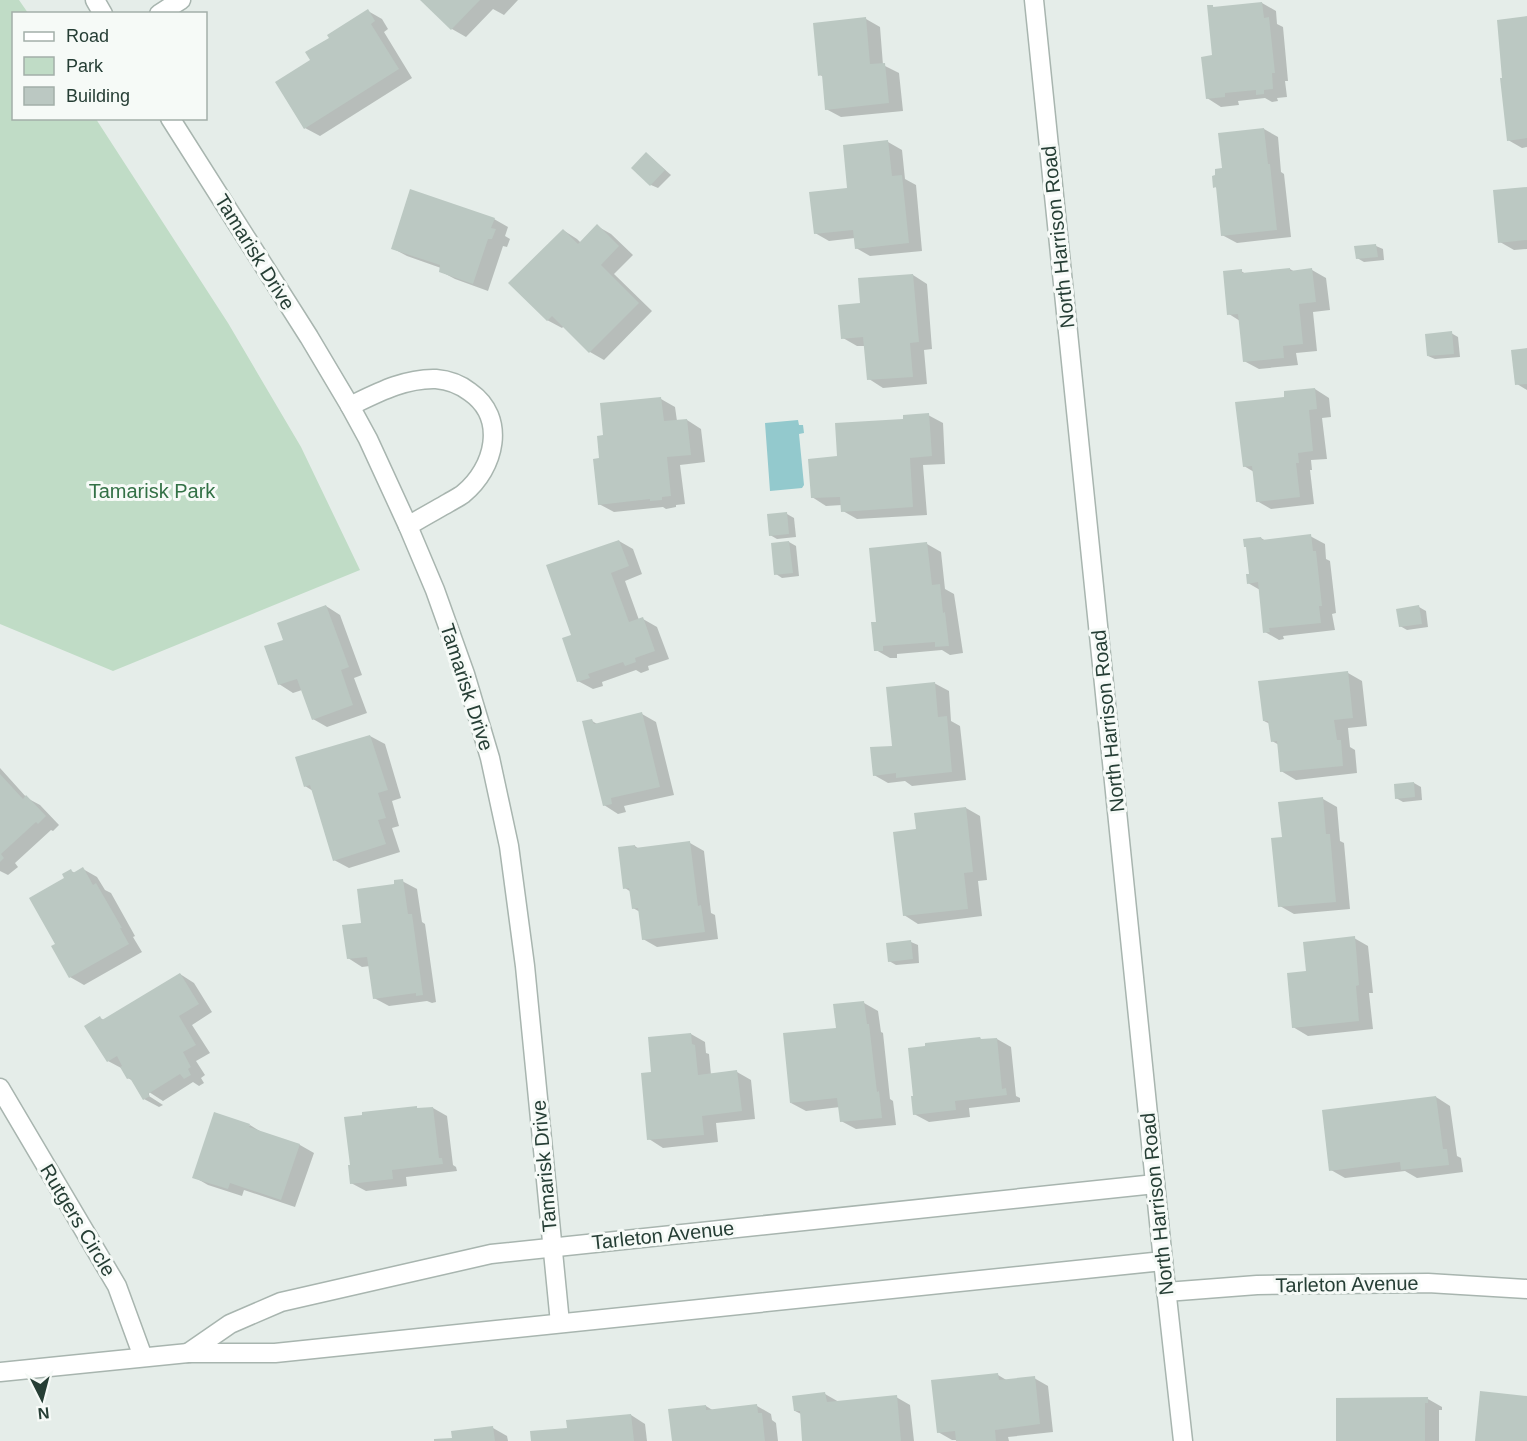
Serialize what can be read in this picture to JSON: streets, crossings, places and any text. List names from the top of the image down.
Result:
{
  "streets": {
    "street": [
      "North Harrison Road",
      "Tamarisk Drive",
      "Rutgers Circle",
      "Tarleton Avenue"
    ]
  },
  "crossings": [
    ["North Harrison Road", "Tarleton Avenue"],
    ["Tamarisk Drive", "Tarleton Avenue"],
    ["Rutgers Circle", "Tarleton Avenue"]
  ],
  "parks": ["Tamarisk Park"],
  "legend": ["Road", "Park", "Building"],
  "north": "bottom"
}
